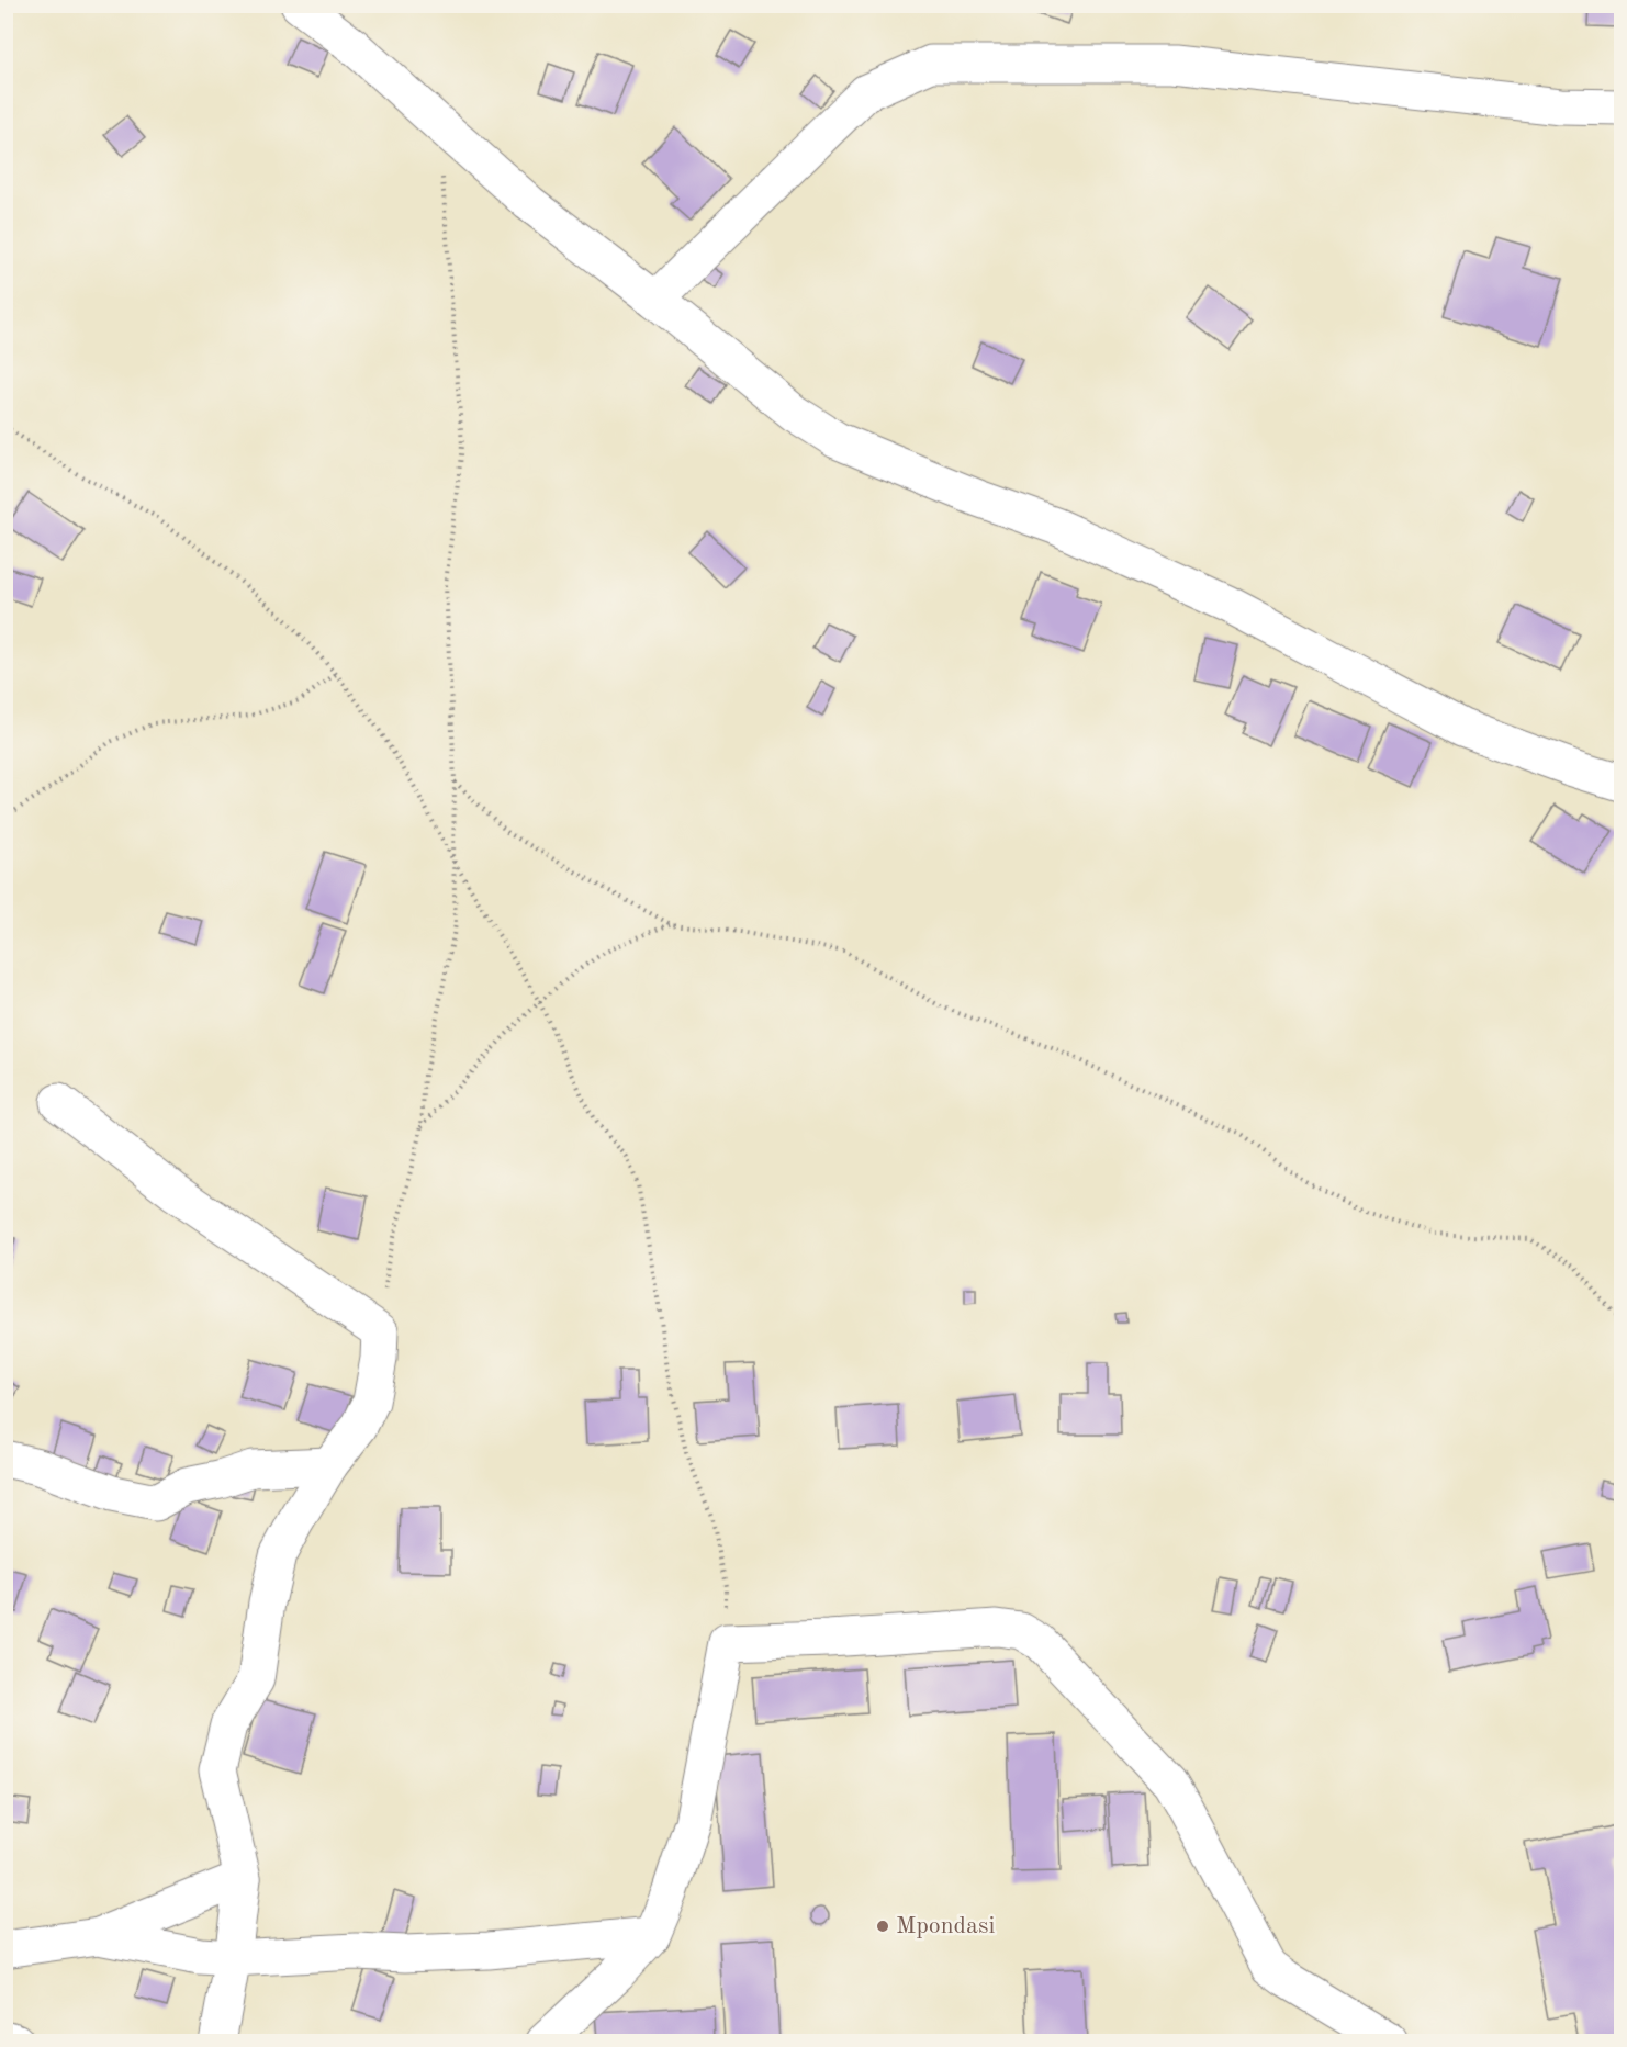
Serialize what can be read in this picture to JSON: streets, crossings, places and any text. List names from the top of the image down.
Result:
{
  "places": ["Mpondasi"]
}
